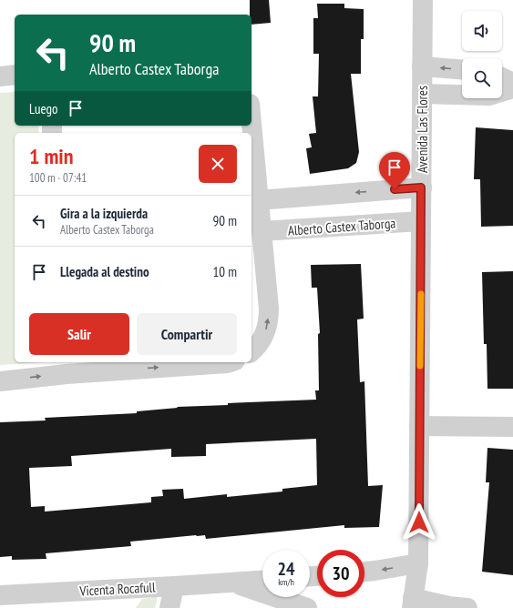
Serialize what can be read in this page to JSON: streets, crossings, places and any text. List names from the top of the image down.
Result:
{
  "streets": {
    "street": ["Avenida Las Flores", "Alberto Castex Taborga", "Vicenta Rocafull"]
  },
  "crossings": [
    ["Avenida Las Flores", "Alberto Castex Taborga"]
  ],
  "page": {
    "turn": ["90 m", "Alberto Castex Taborga"],
    "then": "Luego",
    "heading": ["1 min", "100 m · 07:41"],
    "list": [
      {
        "name": "Gira a la izquierda",
        "note": "Alberto Castex Taborga",
        "value": "90 m"
      },
      {
        "name": "Llegada al destino",
        "value": "10 m"
      }
    ],
    "buttons": ["Salir", "Compartir"],
    "speed": "24 km/h",
    "limit": "30"
  }
}
